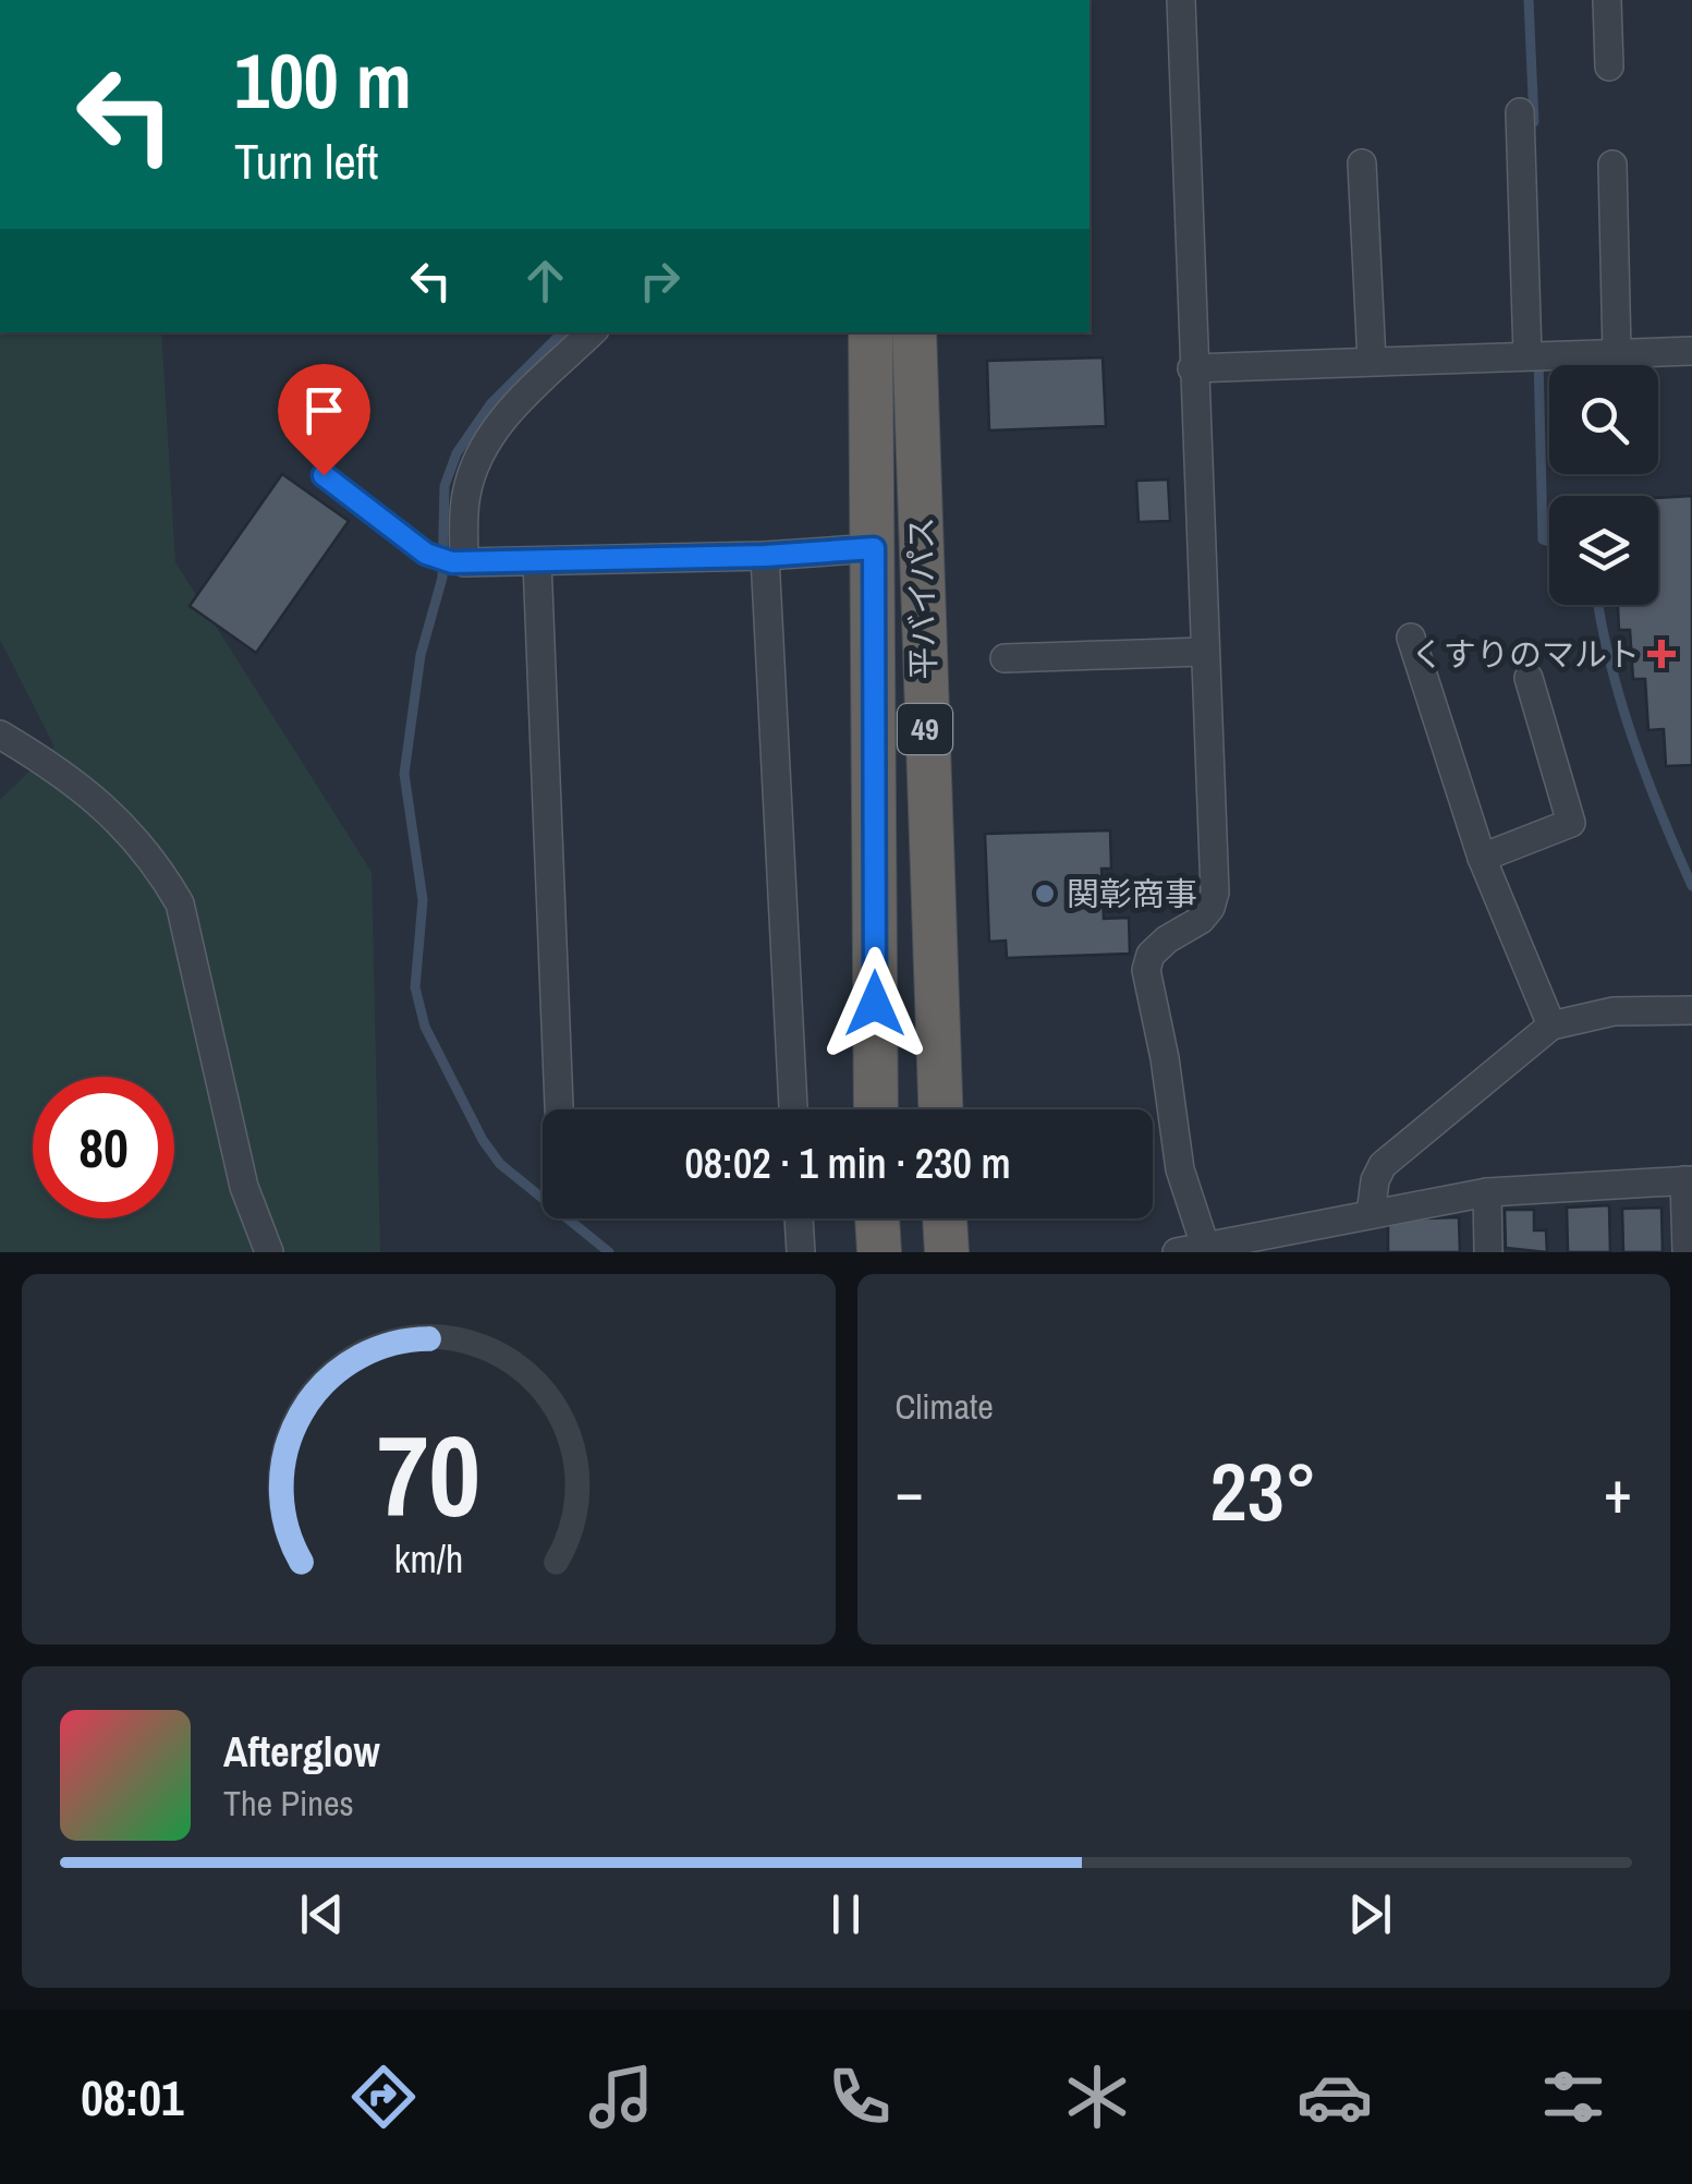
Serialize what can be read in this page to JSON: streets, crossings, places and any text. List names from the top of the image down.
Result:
{
  "streets": {
    "highway": ["平バイパス", "49"]
  },
  "places": {
    "health": ["くすりのマルト"],
    "other": ["関彰商事"]
  },
  "page": {
    "turn": ["100 m", "Turn left"],
    "limit": "80",
    "trip": "08:02 · 1 min · 230 m",
    "tile": "Climate",
    "heat": ["−", "23°", "+"],
    "song": ["Afterglow", "The Pines"],
    "tabs": "08:01",
    "gauge": ["70", "km/h"]
  }
}
